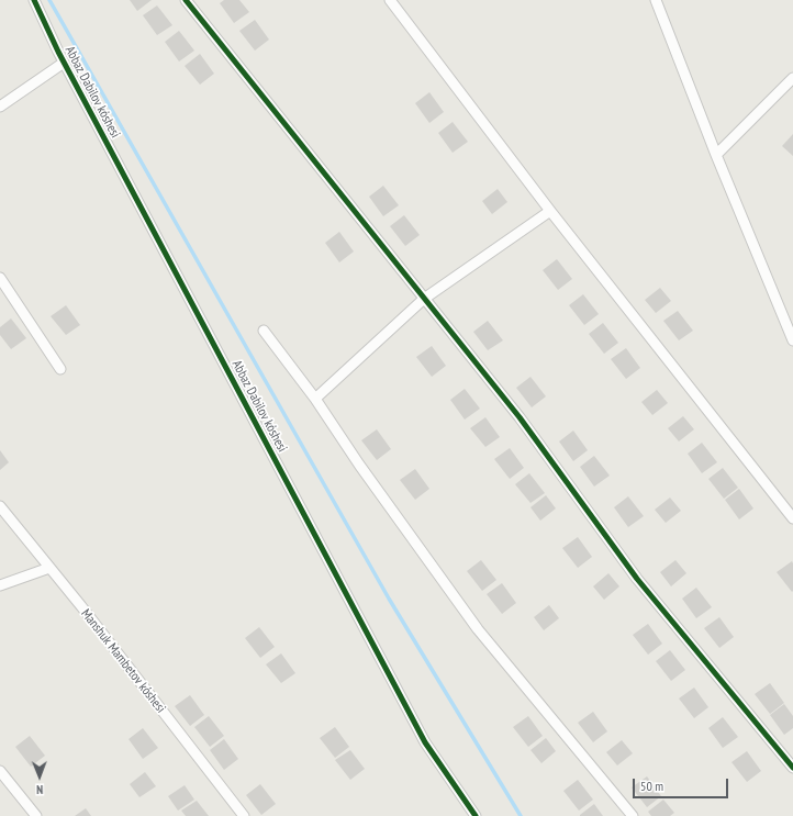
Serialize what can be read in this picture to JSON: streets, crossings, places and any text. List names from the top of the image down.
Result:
{
  "streets": {
    "street": ["Abbaz Dabilov kóshesi", "Manshuk Mambetov kóshesi"]
  },
  "scale_bar": "50 m",
  "north": "bottom"
}
